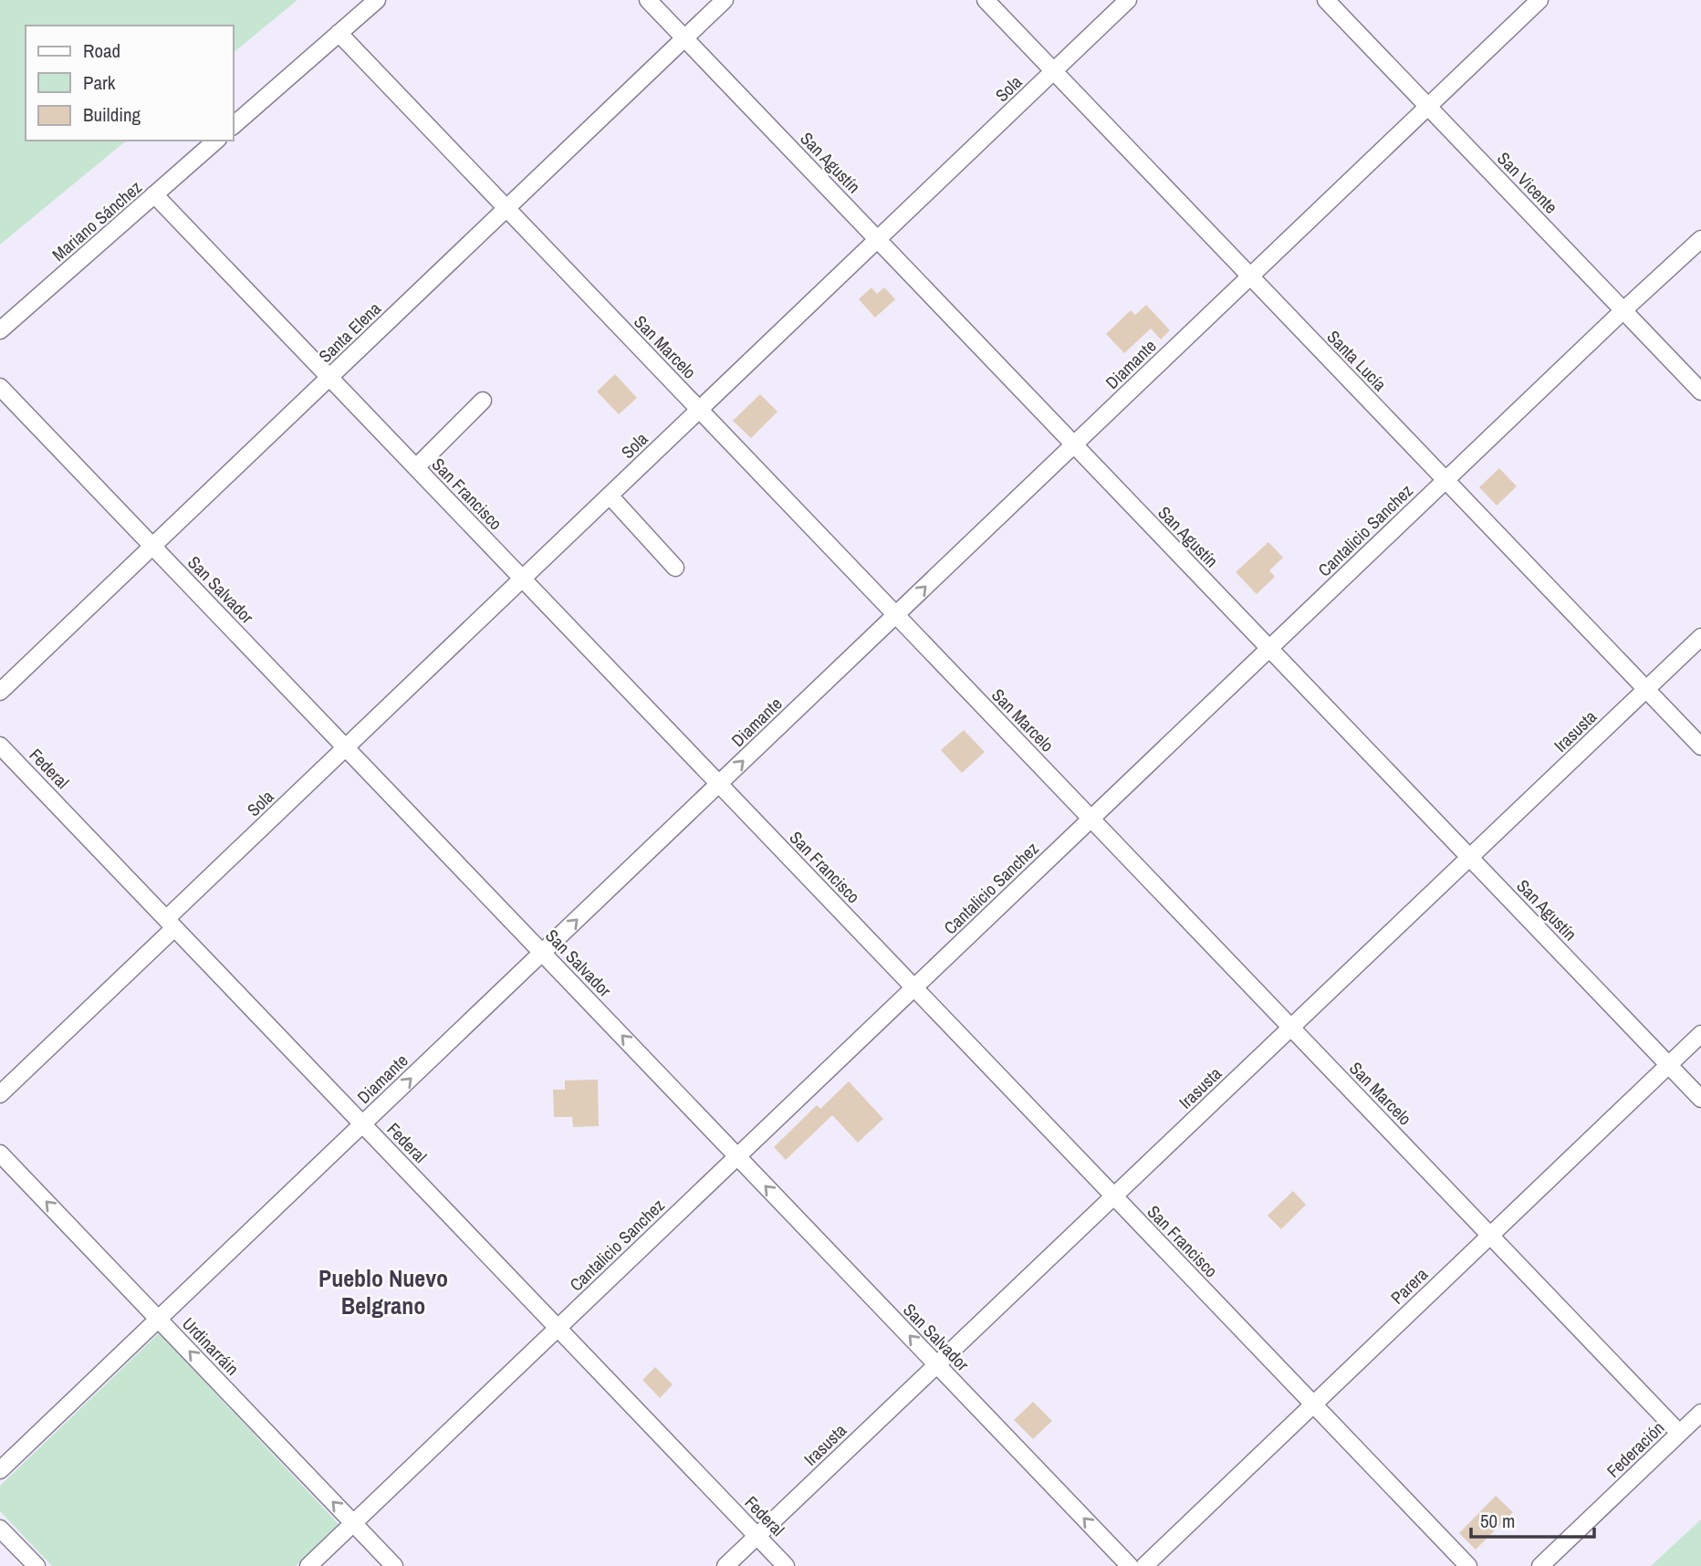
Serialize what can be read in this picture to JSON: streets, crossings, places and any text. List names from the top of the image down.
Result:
{
  "streets": {
    "street": [
      "Sola",
      "San Agustín",
      "San Vicente",
      "Mariano Sánchez",
      "Santa Elena",
      "San Marcelo",
      "Santa Lucía",
      "Diamante",
      "San Francisco",
      "Cantalicio Sanchez",
      "San Salvador",
      "Irasusta",
      "Federal",
      "Parera",
      "Urdinarráin",
      "Federación"
    ]
  },
  "crossings": [
    ["Sola", "San Agustín"],
    ["Sola", "San Marcelo"],
    ["Sola", "Santa Lucía"],
    ["Sola", "San Francisco"],
    ["Sola", "San Salvador"],
    ["Sola", "Federal"],
    ["San Agustín", "Santa Elena"],
    ["San Agustín", "Diamante"],
    ["San Agustín", "Cantalicio Sanchez"],
    ["San Agustín", "Irasusta"],
    ["San Agustín", "Parera"],
    ["San Vicente", "Diamante"],
    ["San Vicente", "Cantalicio Sanchez"],
    ["Mariano Sánchez", "San Francisco"],
    ["Santa Elena", "San Marcelo"],
    ["Santa Elena", "San Francisco"],
    ["Santa Elena", "San Salvador"],
    ["San Marcelo", "Diamante"],
    ["San Marcelo", "Cantalicio Sanchez"],
    ["San Marcelo", "Irasusta"],
    ["San Marcelo", "Parera"],
    ["San Marcelo", "Federación"],
    ["Santa Lucía", "Diamante"],
    ["Santa Lucía", "Cantalicio Sanchez"],
    ["Santa Lucía", "Irasusta"],
    ["Diamante", "San Francisco"],
    ["Diamante", "San Salvador"],
    ["Diamante", "Federal"],
    ["Diamante", "Urdinarráin"],
    ["San Francisco", "Cantalicio Sanchez"],
    ["San Francisco", "Irasusta"],
    ["San Francisco", "Parera"],
    ["Cantalicio Sanchez", "San Salvador"],
    ["Cantalicio Sanchez", "Federal"],
    ["Cantalicio Sanchez", "Urdinarráin"],
    ["San Salvador", "Irasusta"],
    ["Irasusta", "Federal"]
  ],
  "one_way": ["Diamante", "San Salvador", "Urdinarráin"],
  "districts": ["Pueblo Nuevo Belgrano"],
  "legend": ["Road", "Park", "Building"],
  "scale_bar": "50 m"
}
